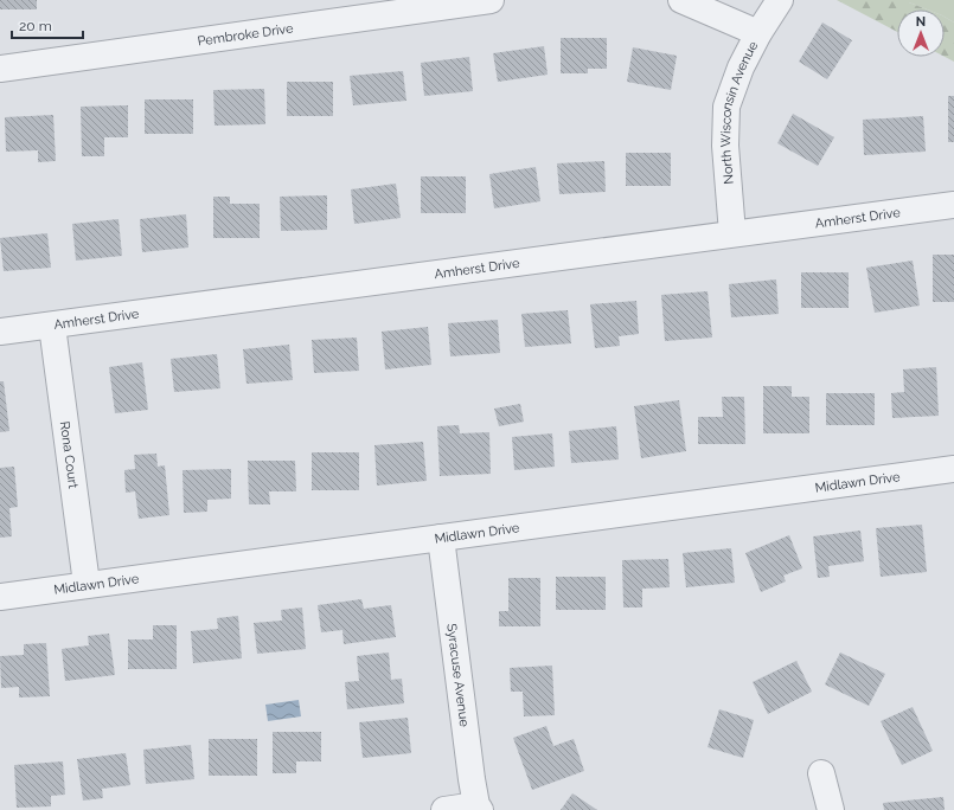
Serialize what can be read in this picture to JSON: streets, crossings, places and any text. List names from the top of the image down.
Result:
{
  "streets": {
    "street": [
      "Pembroke Drive",
      "North Wisconsin Avenue",
      "Amherst Drive",
      "Rona Court",
      "Midlawn Drive",
      "Syracuse Avenue"
    ]
  },
  "crossings": [
    ["North Wisconsin Avenue", "Amherst Drive"],
    ["Amherst Drive", "Rona Court"],
    ["Rona Court", "Midlawn Drive"],
    ["Midlawn Drive", "Syracuse Avenue"]
  ],
  "scale_bar": "20 m",
  "north": "top"
}
